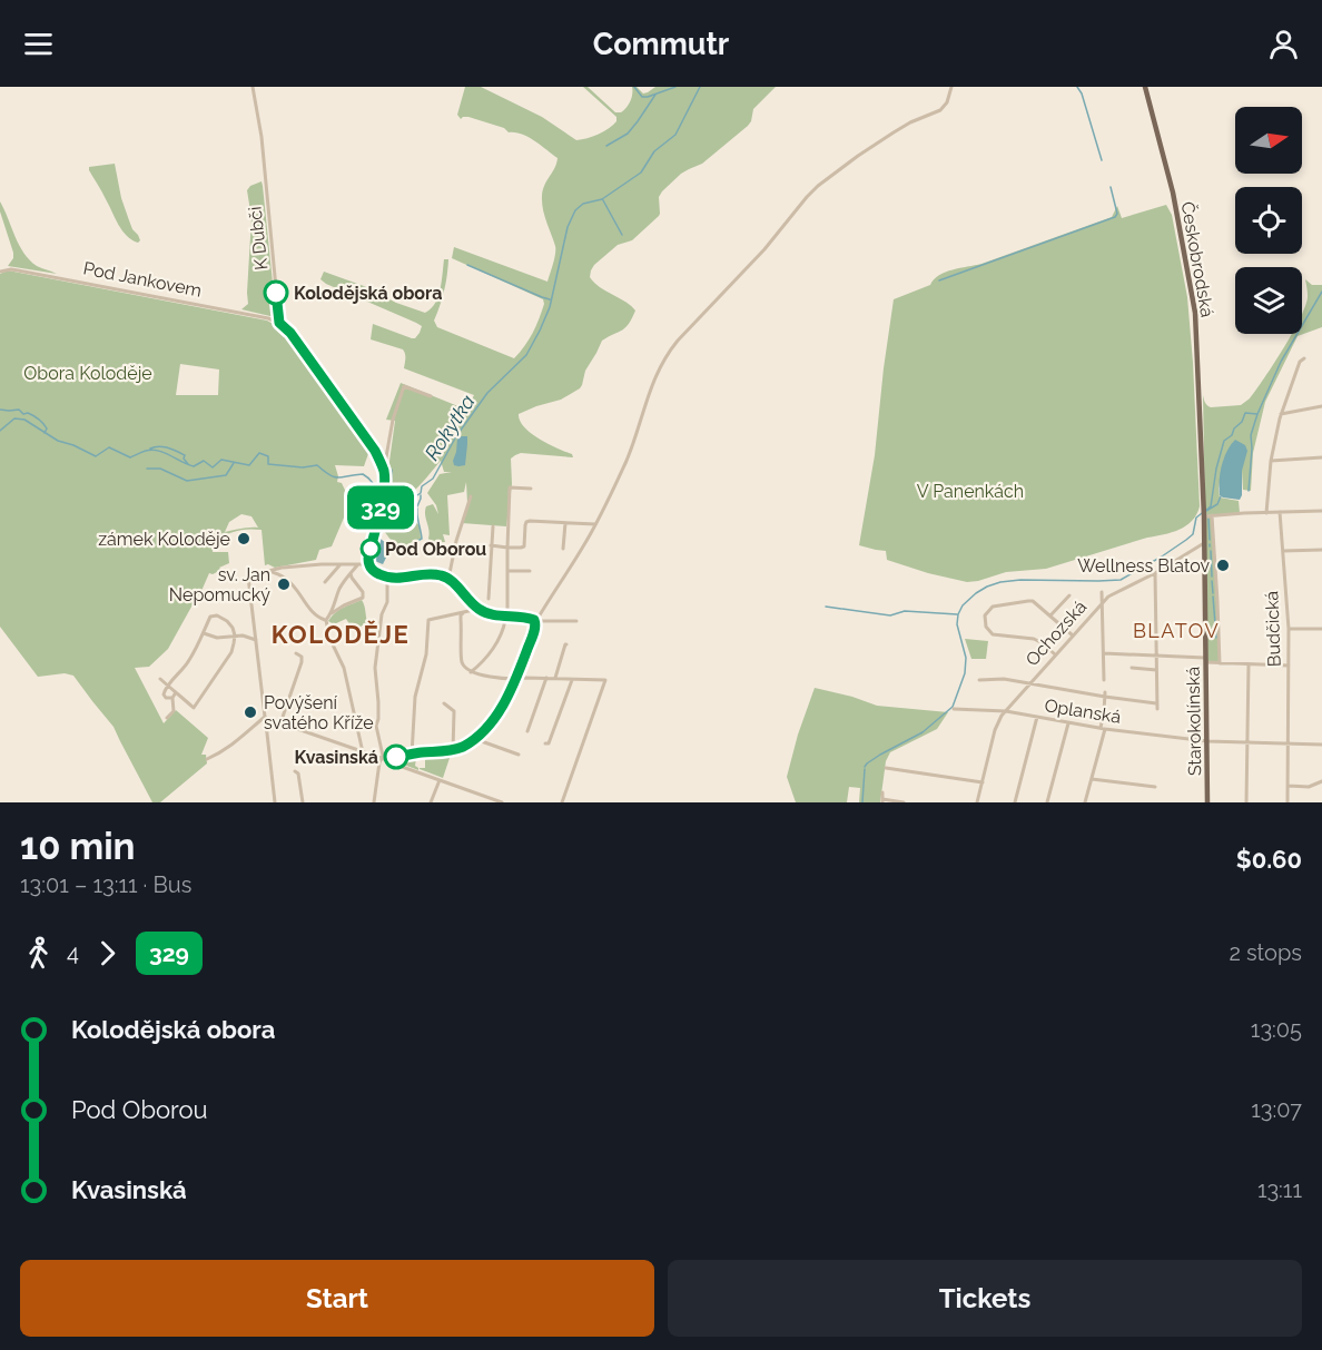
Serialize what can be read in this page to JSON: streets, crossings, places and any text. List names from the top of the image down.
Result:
{
  "streets": {
    "main road": ["Českobrodská", "Starokolínská"],
    "street": [
      "K Dubči",
      "Pod Jankovem",
      "Budčická",
      "Ochozská",
      "Oplanská"
    ]
  },
  "crossings": [
    ["K Dubči", "Pod Jankovem"],
    ["Českobrodská", "Starokolínská"],
    ["Budčická", "Oplanská"],
    ["Ochozská", "Oplanská"],
    ["Ochozská", "Starokolínská"],
    ["Oplanská", "Starokolínská"]
  ],
  "districts": ["BLATOV", "KOLODĚJE"],
  "water": ["Rokytka"],
  "parks": ["Obora Koloděje", "V Panenkách"],
  "places": [
    "Kolodějská obora",
    "zámek Koloděje",
    "Pod Oborou",
    "Wellness Blatov",
    "sv. Jan Nepomucký",
    "Povýšení svatého Kříže",
    "Kvasinská"
  ],
  "lines": ["bus line 329"],
  "north": "right",
  "page": {
    "header": "Commutr",
    "on_map": "329",
    "heading": ["10 min", "13:01 – 13:11 · Bus", "$0.60"],
    "legs": ["4", "329", "2 stops"],
    "list": [
      {
        "name": "Kolodějská obora",
        "value": "13:05"
      },
      {
        "name": "Pod Oborou",
        "value": "13:07"
      },
      {
        "name": "Kvasinská",
        "value": "13:11"
      }
    ],
    "buttons": ["Start", "Tickets"]
  }
}
